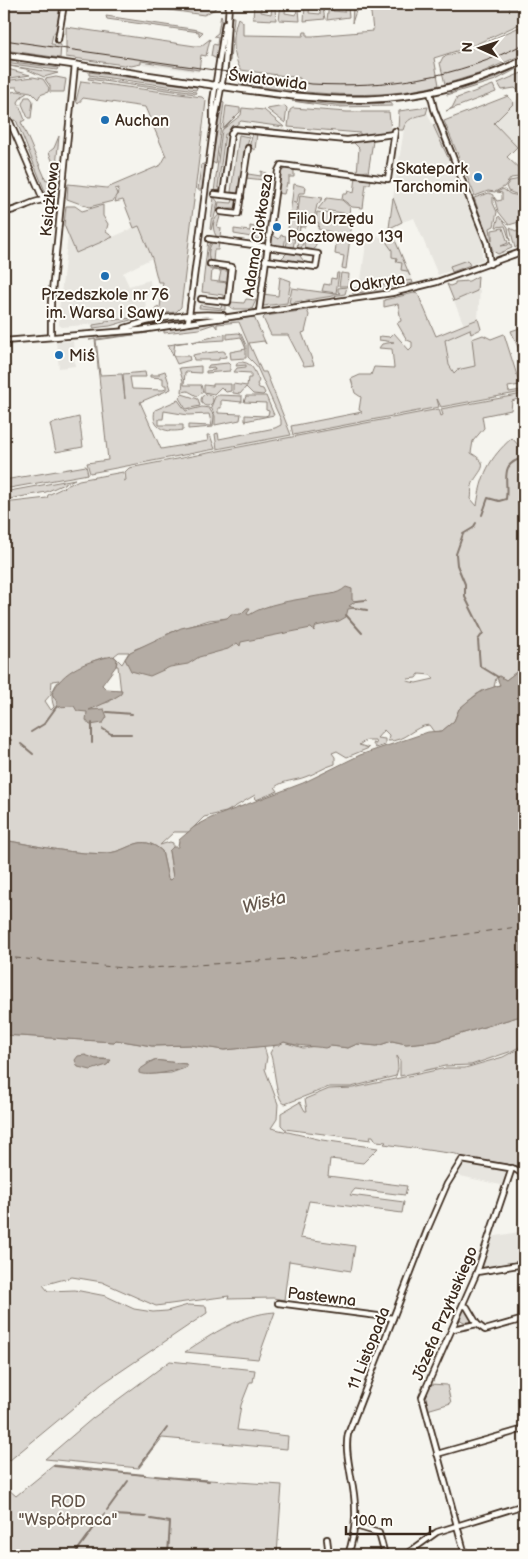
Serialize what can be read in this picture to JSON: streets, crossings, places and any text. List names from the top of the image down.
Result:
{
  "streets": {
    "street": [
      "Światowida",
      "Książkowa",
      "Adama Ciołkosza",
      "Odkryta",
      "Pastewna",
      "Józefa Przyłuskiego",
      "11 Listopada"
    ]
  },
  "crossings": [
    ["Światowida", "Książkowa"],
    ["Książkowa", "Odkryta"],
    ["Adama Ciołkosza", "Odkryta"],
    ["Pastewna", "11 Listopada"],
    ["Józefa Przyłuskiego", "11 Listopada"]
  ],
  "water": ["Wisła"],
  "parks": ["ROD \"Współpraca\""],
  "places": [
    "Auchan",
    "Skatepark Tarchomin",
    "Filia Urzędu Pocztowego 139",
    "Przedszkole nr 76 im. Warsa i Sawy",
    "Miś"
  ],
  "scale_bar": "100 m",
  "north": "left"
}
